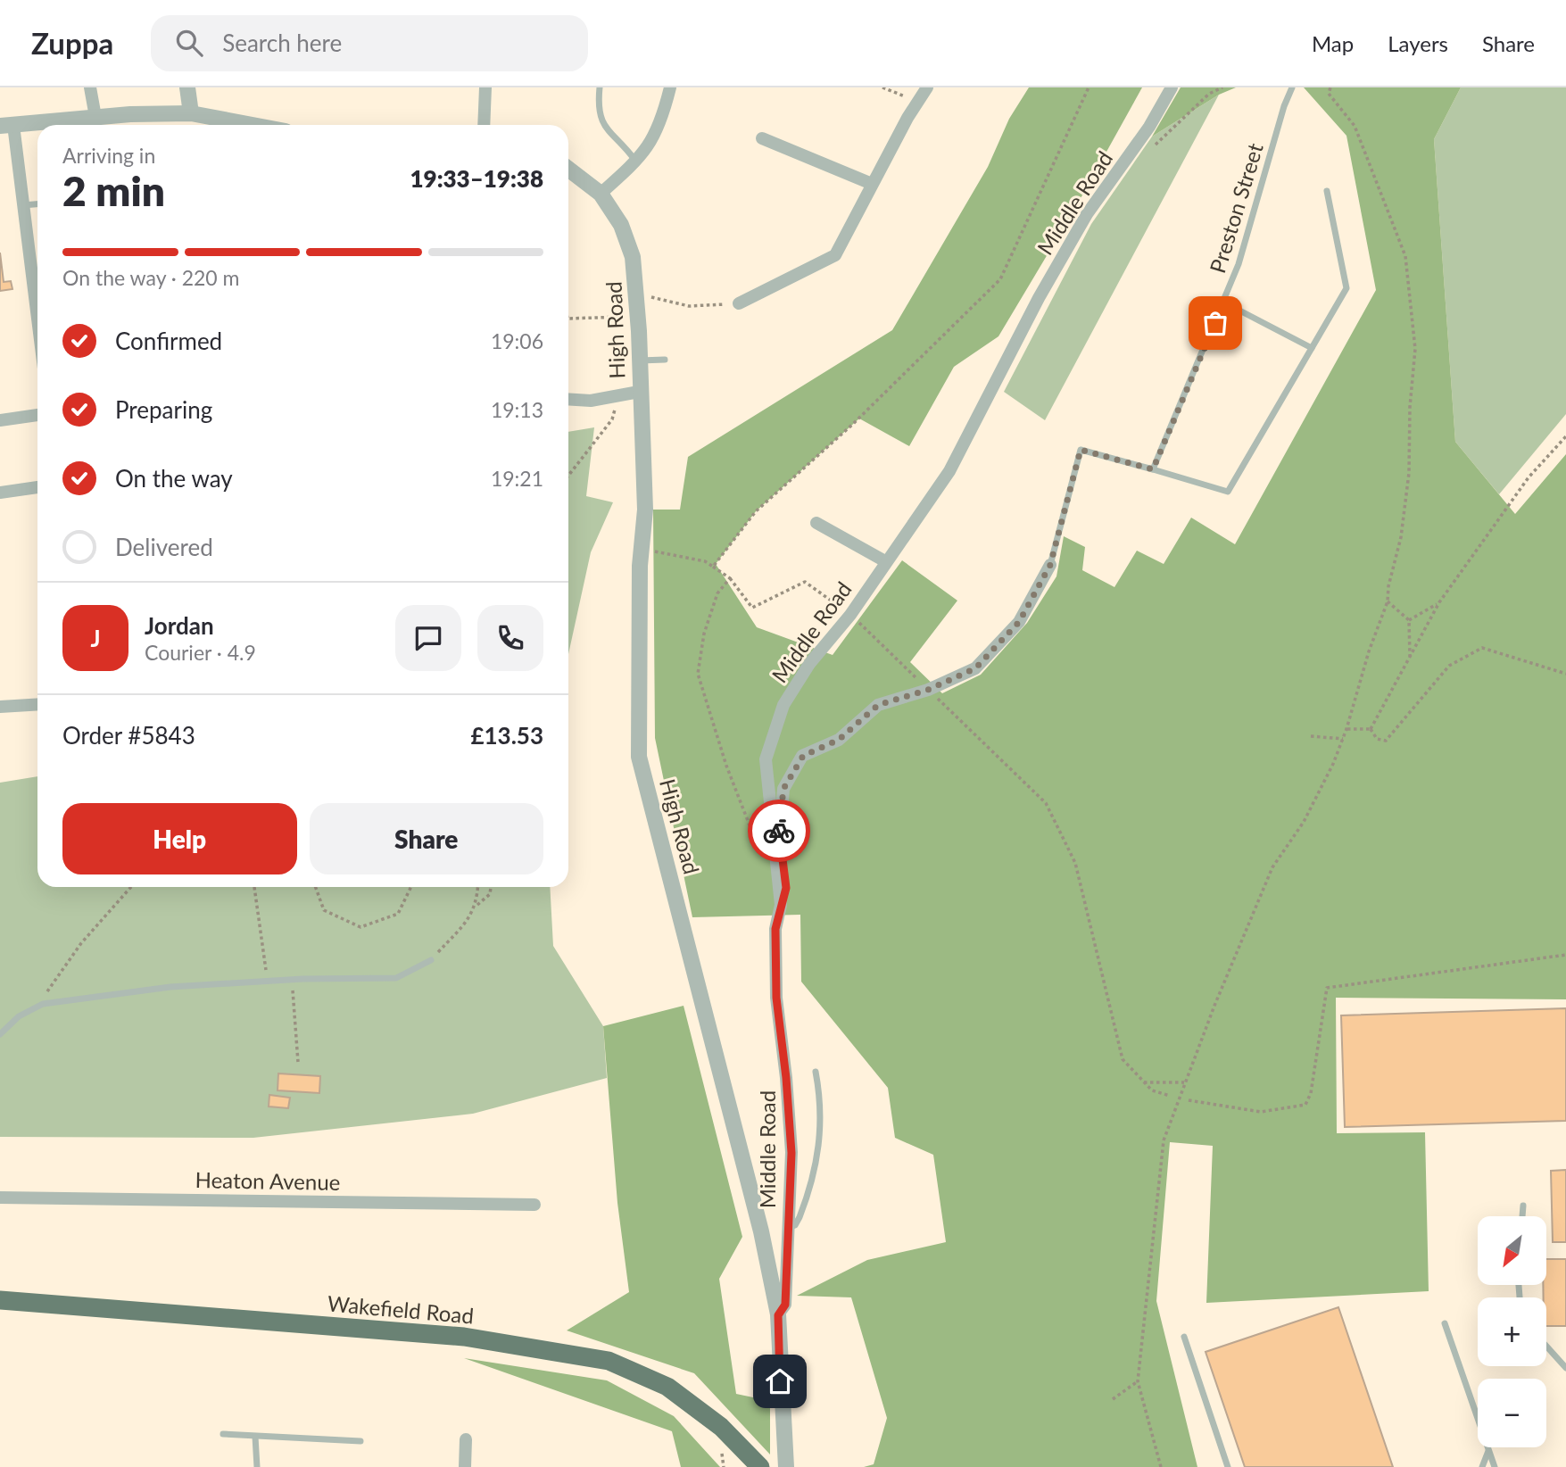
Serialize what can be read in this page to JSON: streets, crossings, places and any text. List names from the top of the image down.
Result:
{
  "streets": {
    "highway": ["Wakefield Road"],
    "street": ["Middle Road", "High Road", "Heaton Avenue"],
    "lane": ["Preston Street"]
  },
  "crossings": [
    ["Middle Road", "High Road"]
  ],
  "north": "bottom left",
  "page": {
    "header": "Zuppa",
    "search": "Search here",
    "nav": ["Map", "Layers", "Share"],
    "heading": ["2 min", "Arriving in", "19:33–19:38"],
    "panel": [
      "Jordan",
      "Courier · 4.9",
      "Order #5843",
      "£13.53"
    ],
    "bar": "On the way · 220 m",
    "list": [
      ["Confirmed", "19:06"],
      ["Preparing", "19:13"],
      ["On the way", "19:21"],
      "Delivered"
    ],
    "round": "J",
    "buttons": ["Help", "Share"],
    "map_buttons": ["+", "−"]
  }
}
